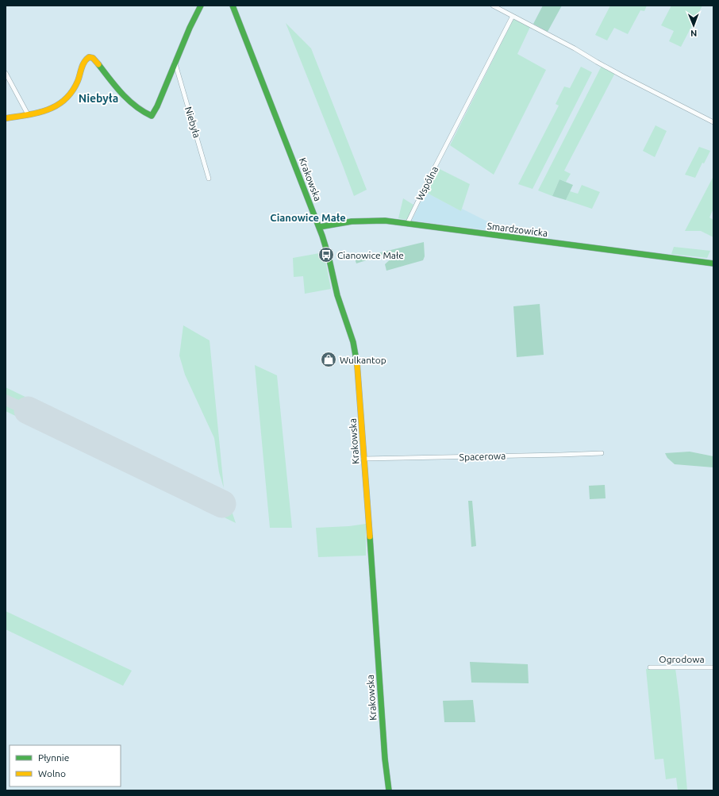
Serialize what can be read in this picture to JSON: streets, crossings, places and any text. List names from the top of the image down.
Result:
{
  "streets": {
    "main road": ["Krakowska", "Smardzowicka"],
    "street": [
      "Niebyła",
      "Wspólna",
      "Spacerowa",
      "Ogrodowa"
    ]
  },
  "crossings": [
    ["Krakowska", "Smardzowicka"],
    ["Krakowska", "Spacerowa"],
    ["Wspólna", "Smardzowicka"]
  ],
  "districts": ["Niebyła", "Cianowice Małe"],
  "places": {
    "bus stop": ["Cianowice Małe"],
    "shop": ["Wulkantop"]
  },
  "legend": ["Płynnie", "Wolno"],
  "north": "bottom"
}
